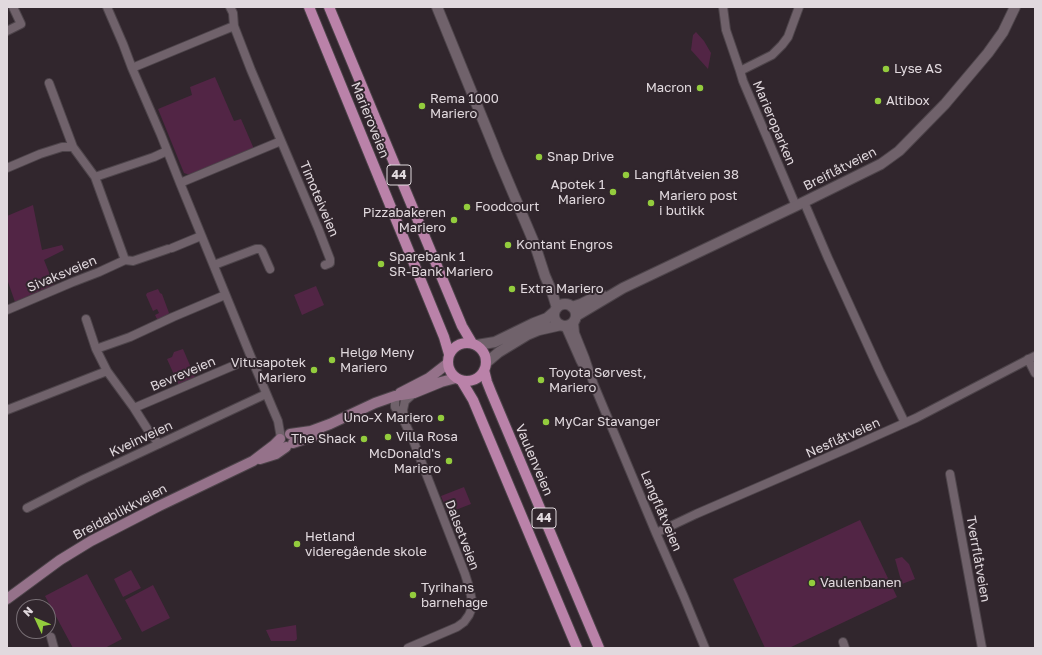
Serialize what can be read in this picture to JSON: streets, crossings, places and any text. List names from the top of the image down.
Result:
{
  "streets": {
    "main road": [
      "Marieroveien",
      "44",
      "Vaulenveien",
      "Breidablikkveien"
    ],
    "street": [
      "Marieroparken",
      "Breiflåtveien",
      "Timoteiveien",
      "Sivaksveien",
      "Bevreveien",
      "Nesflåtveien",
      "Kveinveien",
      "Langflåtveien",
      "Dalsetveien",
      "Tverrflåtveien"
    ]
  },
  "crossings": [
    ["Marieroveien", "Breiflåtveien"],
    ["Marieroveien", "44"],
    ["Marieroveien", "Vaulenveien"],
    ["Marieroveien", "Breidablikkveien"],
    ["Marieroparken", "Breiflåtveien"],
    ["Marieroparken", "Nesflåtveien"],
    ["Breiflåtveien", "44"],
    ["Breiflåtveien", "Vaulenveien"],
    ["Breiflåtveien", "Langflåtveien"],
    ["Breiflåtveien", "Breidablikkveien"],
    ["44", "Vaulenveien"],
    ["44", "Breidablikkveien"],
    ["Nesflåtveien", "Langflåtveien"],
    ["Vaulenveien", "Breidablikkveien"],
    ["Breidablikkveien", "Dalsetveien"]
  ],
  "places": [
    "Lyse AS",
    "Macron",
    "Altibox",
    "Rema 1000 Mariero",
    "Snap Drive",
    "Langflåtveien 38",
    "Apotek 1 Mariero",
    "Mariero post i butikk",
    "Foodcourt",
    "Pizzabakeren Mariero",
    "Kontant Engros",
    "Sparebank 1 SR-Bank Mariero",
    "Extra Mariero",
    "Helgø Meny Mariero",
    "Vitusapotek Mariero",
    "Toyota Sørvest, Mariero",
    "Uno-X Mariero",
    "MyCar Stavanger",
    "Villa Rosa",
    "The Shack",
    "McDonald's Mariero",
    "Hetland videregående skole",
    "Vaulenbanen",
    "Tyrihans barnehage"
  ],
  "north": "top left"
}
